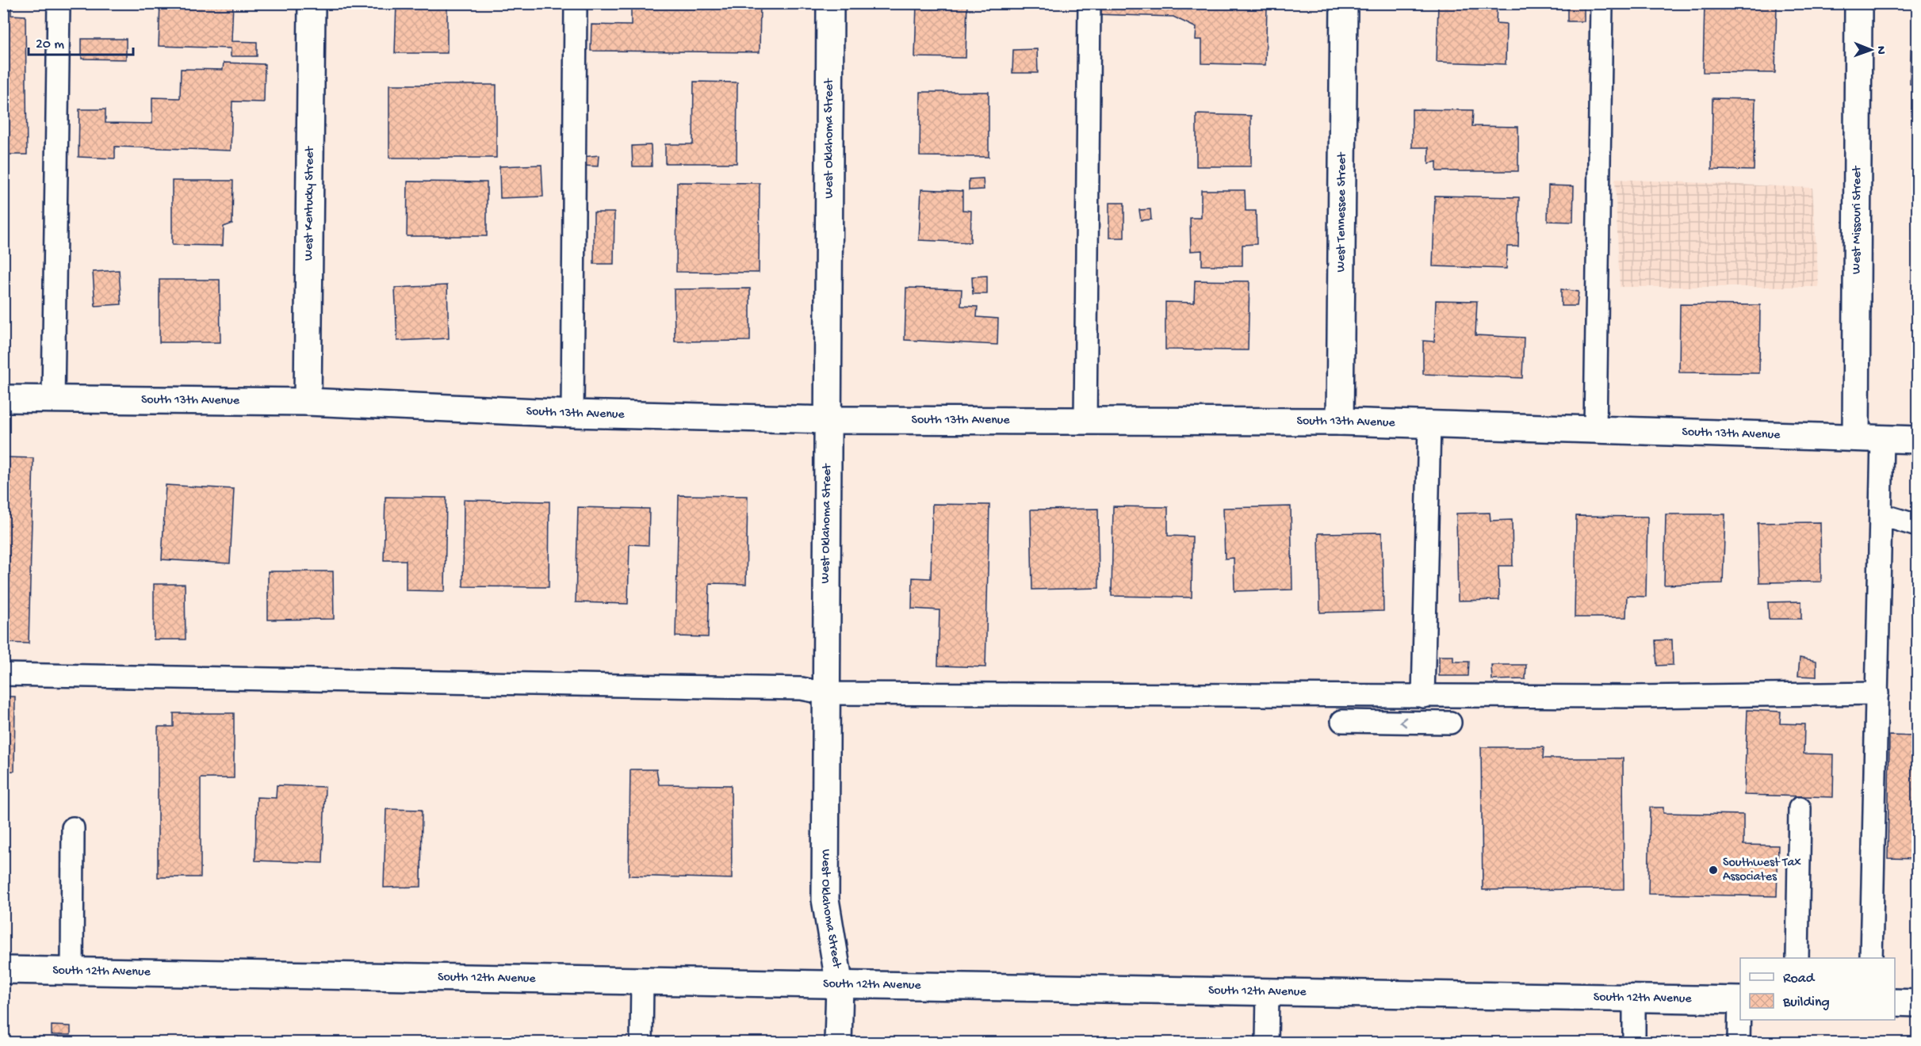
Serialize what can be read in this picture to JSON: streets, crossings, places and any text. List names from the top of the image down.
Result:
{
  "streets": {
    "street": [
      "West Oklahoma Street",
      "West Kentucky Street",
      "West Tennessee Street",
      "West Missouri Street",
      "South 13th Avenue",
      "South 12th Avenue"
    ]
  },
  "crossings": [
    ["West Oklahoma Street", "South 13th Avenue"],
    ["West Oklahoma Street", "South 12th Avenue"],
    ["West Kentucky Street", "South 13th Avenue"],
    ["West Tennessee Street", "South 13th Avenue"],
    ["West Missouri Street", "South 13th Avenue"]
  ],
  "places": ["Southwest Tax Associates"],
  "legend": ["Road", "Building"],
  "scale_bar": "20 m",
  "north": "right"
}
